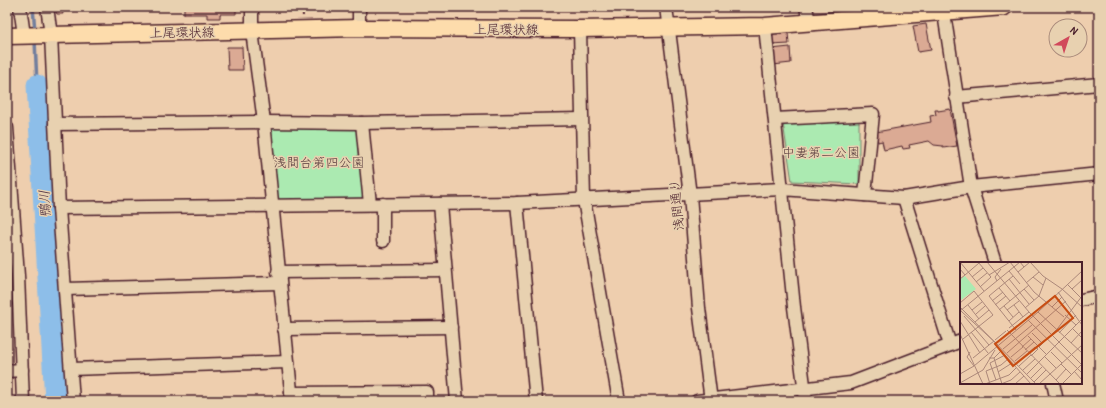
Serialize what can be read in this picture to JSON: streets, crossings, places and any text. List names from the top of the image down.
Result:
{
  "streets": {
    "main road": ["上尾環状線"],
    "street": ["浅間通り"]
  },
  "crossings": [
    ["上尾環状線", "浅間通り"]
  ],
  "water": ["鴨川"],
  "parks": ["中妻第二公園", "浅間台第四公園"],
  "north": "top right"
}
